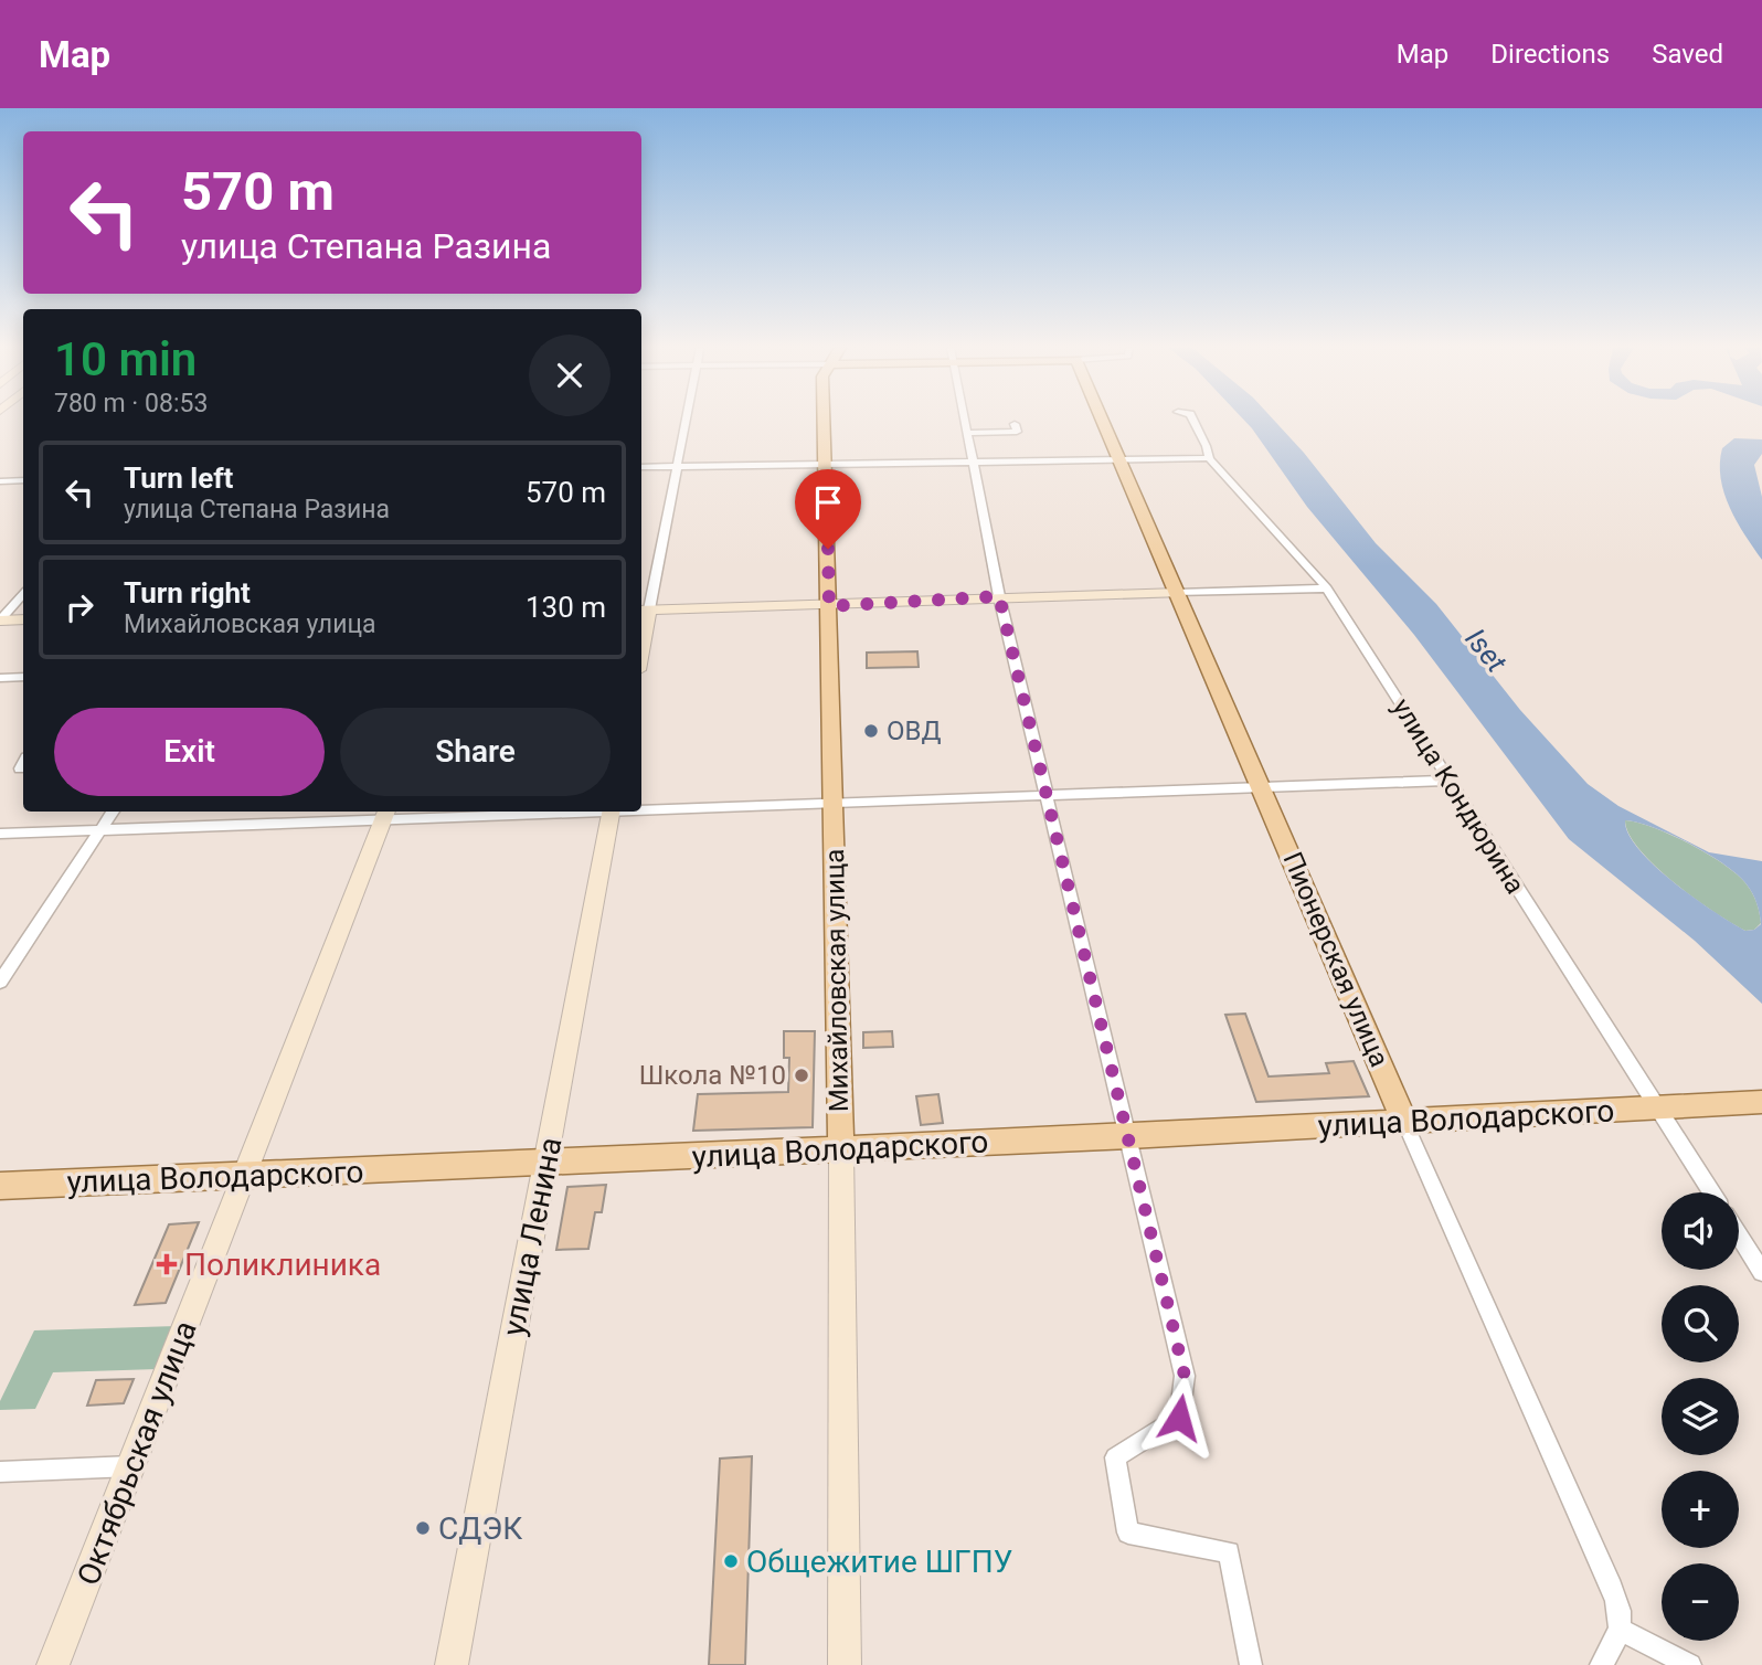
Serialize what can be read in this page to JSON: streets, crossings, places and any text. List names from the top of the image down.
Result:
{
  "streets": {
    "main road": ["Пионерская улица", "Михайловская улица", "улица Володарского"],
    "street": ["улица Кондюрина", "улица Ленина", "Октябрьская улица"]
  },
  "crossings": [
    ["улица Кондюрина", "улица Володарского"],
    ["Пионерская улица", "улица Володарского"],
    ["Михайловская улица", "улица Володарского"],
    ["улица Володарского", "улица Ленина"],
    ["улица Володарского", "Октябрьская улица"]
  ],
  "water": ["Iset"],
  "places": {
    "other": [
      "ОВД",
      "Школа №10",
      "СДЭК",
      "Общежитие ШГПУ"
    ],
    "health": ["Поликлиника"]
  },
  "page": {
    "header": "Map",
    "nav": ["Map", "Directions", "Saved"],
    "turn": ["570 m", "улица Степана Разина"],
    "heading": ["10 min", "780 m · 08:53"],
    "list": [
      {
        "name": "Turn left",
        "note": "улица Степана Разина",
        "value": "570 m"
      },
      {
        "name": "Turn right",
        "note": "Михайловская улица",
        "value": "130 m"
      }
    ],
    "buttons": ["Exit", "Share"],
    "map_buttons": ["+", "−"]
  }
}
